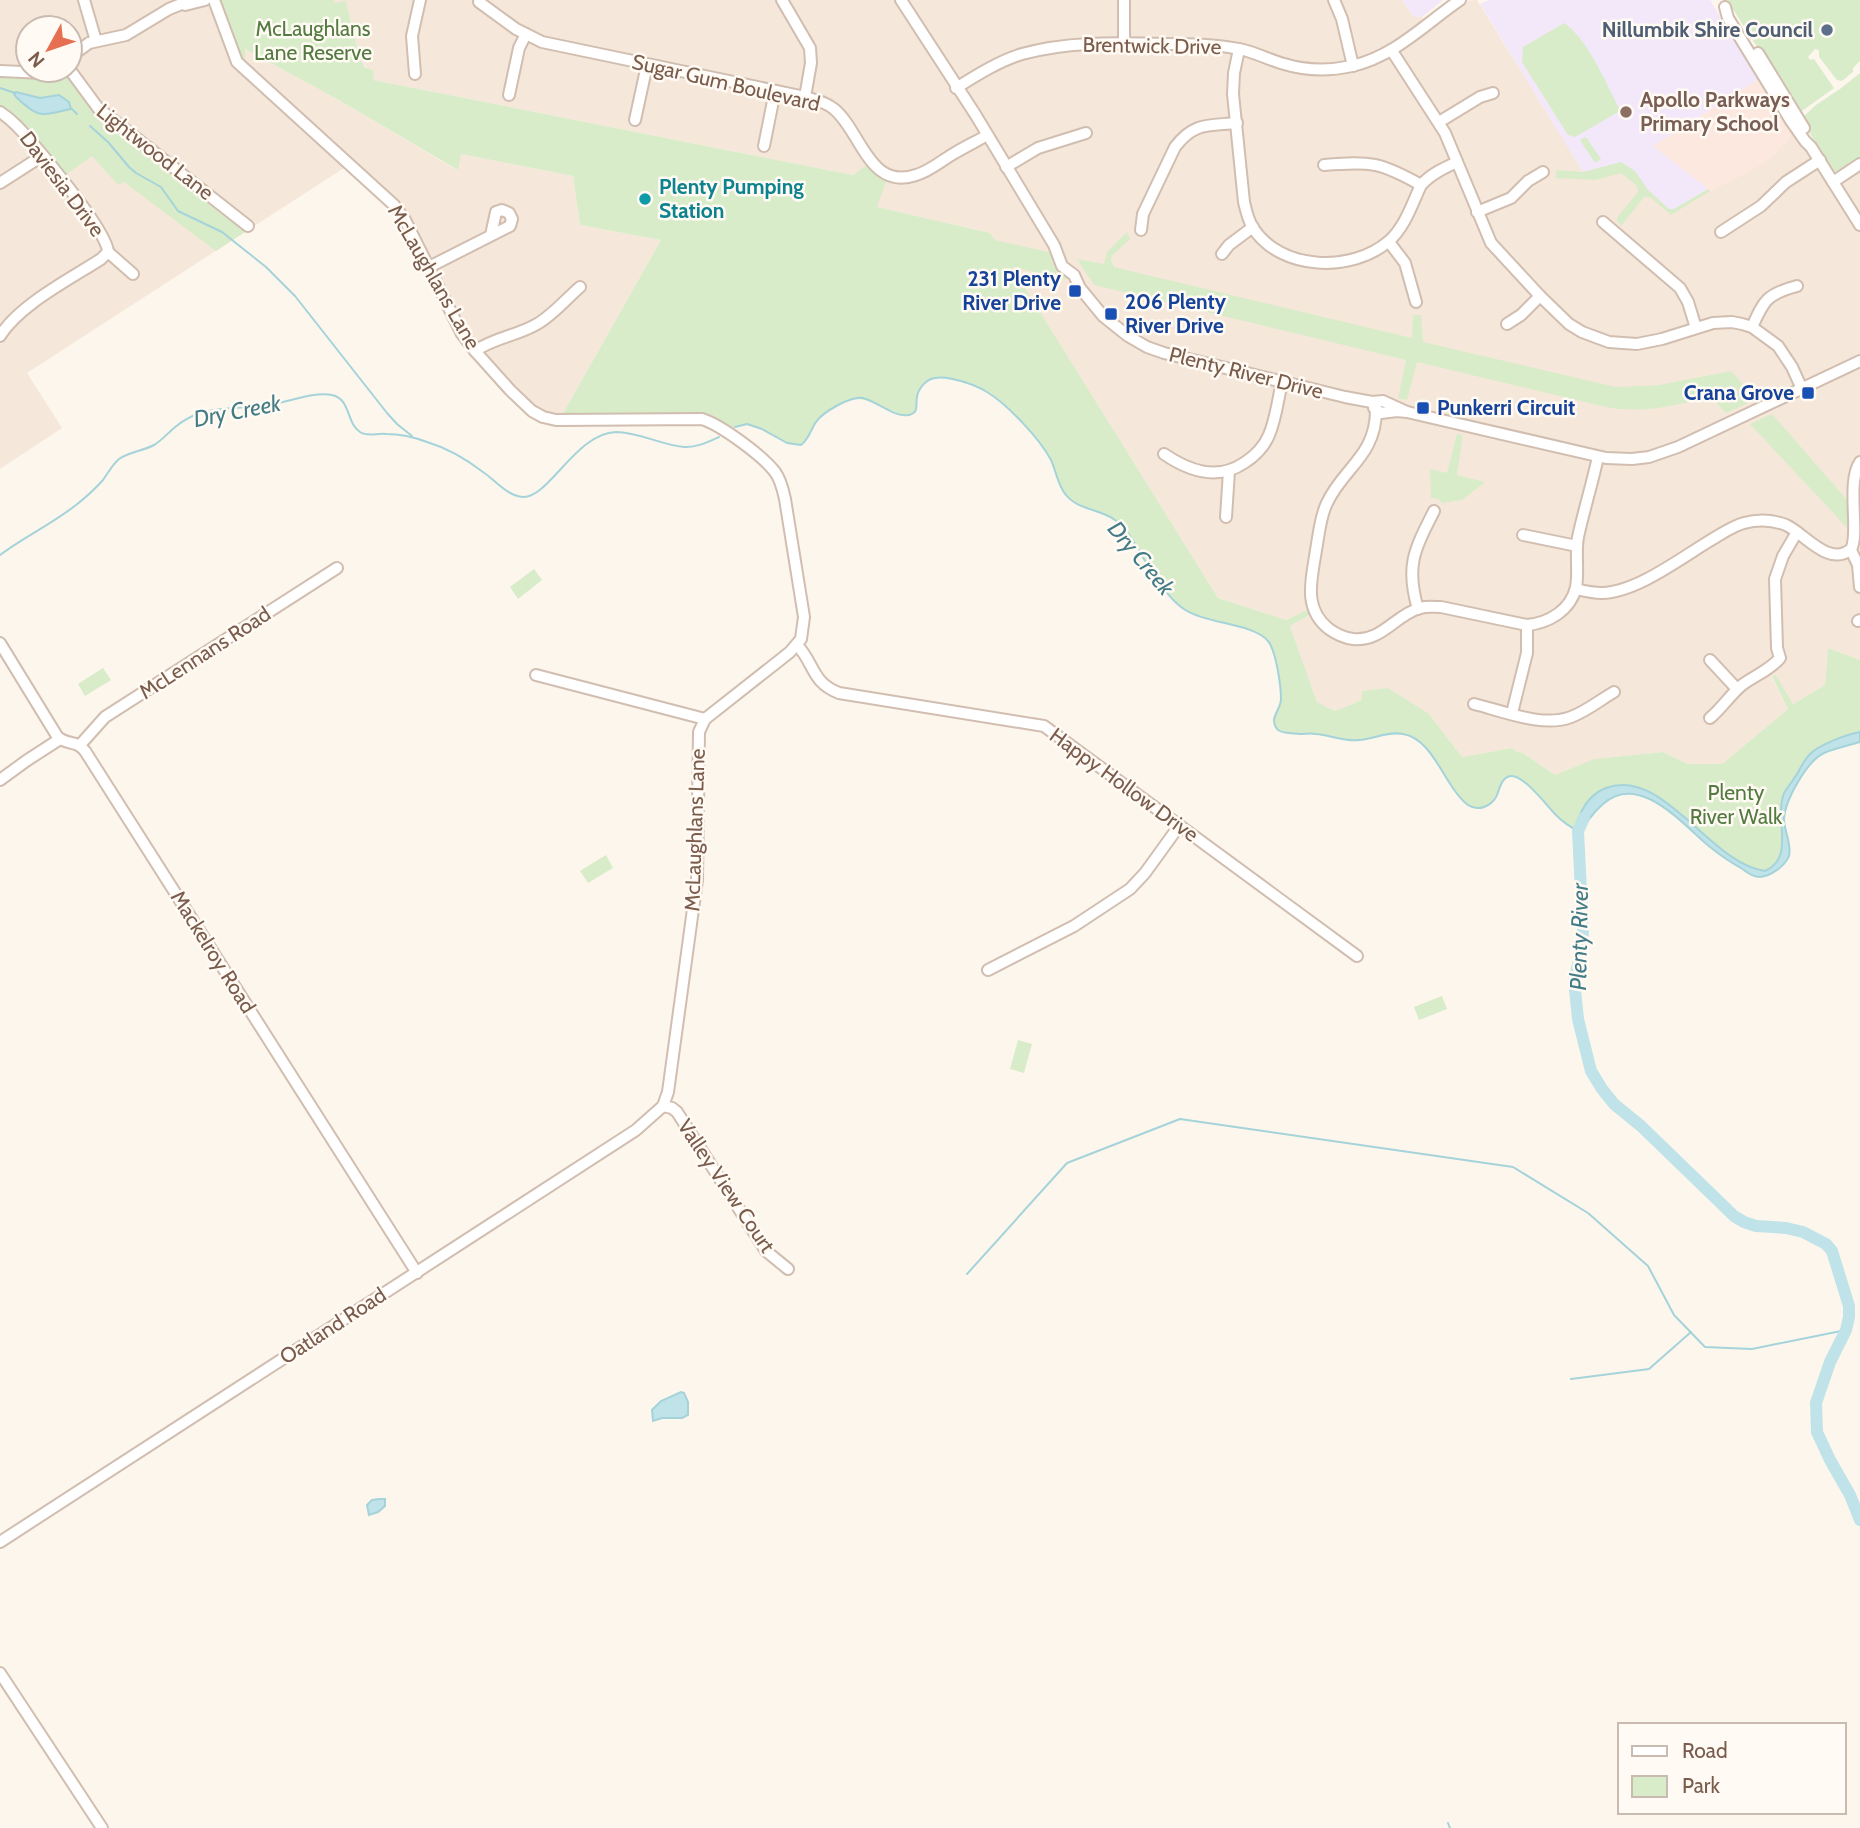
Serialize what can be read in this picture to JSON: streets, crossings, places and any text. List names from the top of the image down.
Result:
{
  "streets": {
    "street": [
      "Brentwick Drive",
      "Sugar Gum Boulevard",
      "Lightwood Lane",
      "Daviesia Drive",
      "McLaughlans Lane",
      "Plenty River Drive",
      "McLennans Road",
      "Happy Hollow Drive",
      "Mackelroy Road",
      "Valley View Court",
      "Oatland Road"
    ]
  },
  "crossings": [
    ["Brentwick Drive", "Plenty River Drive"],
    ["Sugar Gum Boulevard", "Plenty River Drive"],
    ["McLaughlans Lane", "Happy Hollow Drive"],
    ["McLaughlans Lane", "Valley View Court"],
    ["McLaughlans Lane", "Oatland Road"],
    ["McLennans Road", "Mackelroy Road"],
    ["Mackelroy Road", "Oatland Road"],
    ["Valley View Court", "Oatland Road"]
  ],
  "water": ["Dry Creek", "Plenty River"],
  "parks": ["McLaughlans Lane Reserve", "Plenty River Walk"],
  "places": {
    "other": ["Nillumbik Shire Council", "Apollo Parkways Primary School", "Plenty Pumping Station"],
    "transit": [
      "231 Plenty River Drive",
      "206 Plenty River Drive",
      "Crana Grove",
      "Punkerri Circuit"
    ]
  },
  "legend": ["Road", "Park"],
  "north": "bottom left"
}
